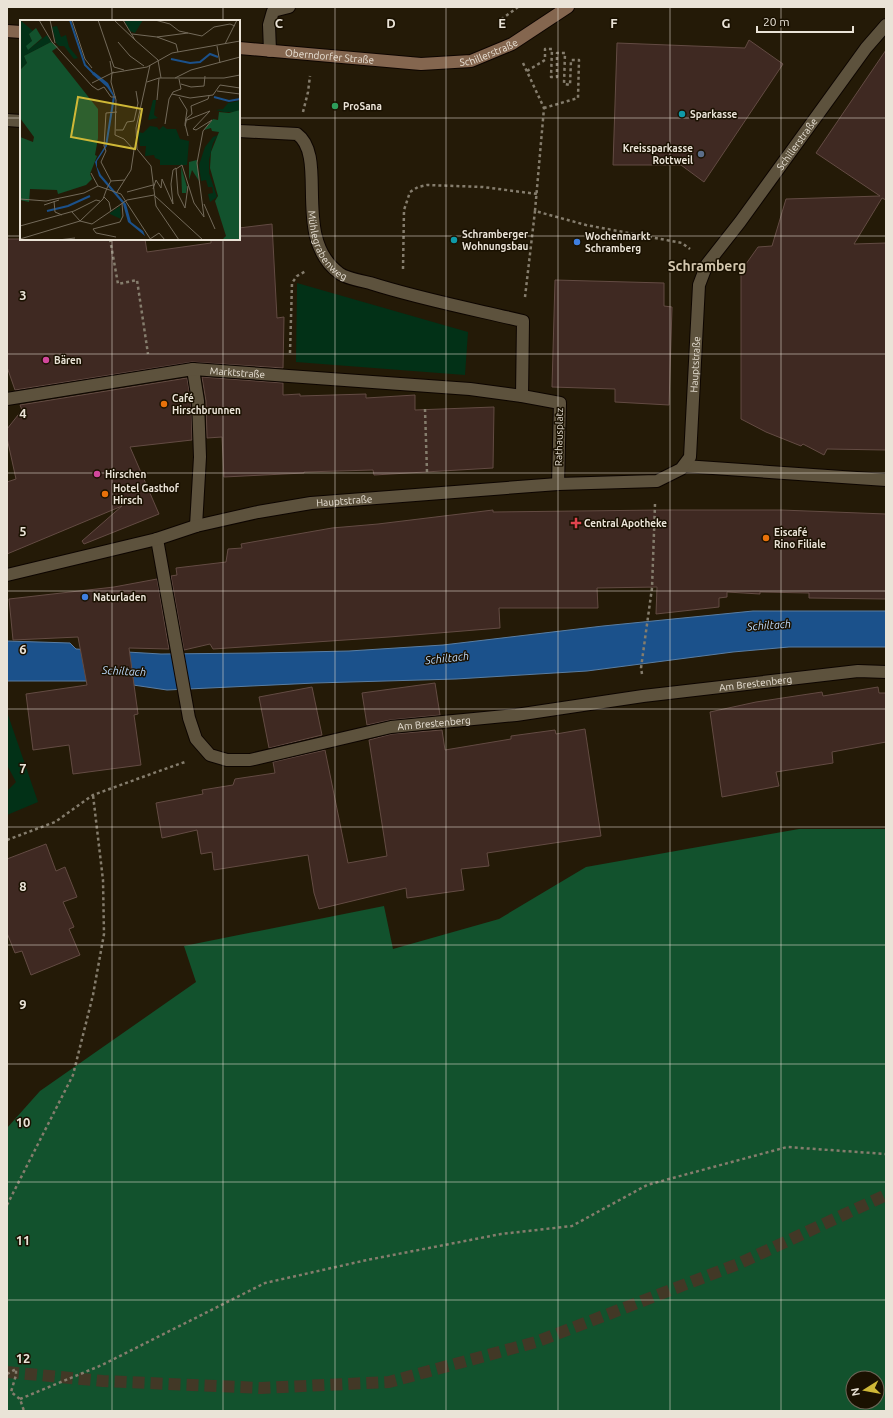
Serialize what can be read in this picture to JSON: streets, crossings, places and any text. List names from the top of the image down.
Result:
{
  "streets": {
    "main road": ["Schillerstraße", "Oberndorfer Straße"],
    "street": [
      "Mühlegrabenweg",
      "Hauptstraße",
      "Marktstraße",
      "Rathausplatz",
      "Am Brestenberg"
    ]
  },
  "crossings": [
    ["Schillerstraße", "Oberndorfer Straße"],
    ["Schillerstraße", "Hauptstraße"],
    ["Hauptstraße", "Rathausplatz"],
    ["Marktstraße", "Rathausplatz"]
  ],
  "districts": ["Schramberg"],
  "water": ["Schiltach"],
  "places": {
    "other": [
      "ProSana",
      "Sparkasse",
      "Kreissparkasse Rottweil",
      "Schramberger Wohnungsbau",
      "Wochenmarkt Schramberg",
      "Bären",
      "Café Hirschbrunnen",
      "Hirschen",
      "Hotel Gasthof Hirsch",
      "Eiscafé Rino Filiale",
      "Naturladen"
    ],
    "health": ["Central Apotheke"]
  },
  "scale_bar": "20 m",
  "north": "left",
  "grid": {
    "columns": [
      "C",
      "D",
      "E",
      "F",
      "G"
    ],
    "rows": [
      "3",
      "4",
      "5",
      "6",
      "7",
      "8",
      "9",
      "10",
      "11",
      "12"
    ]
  }
}
